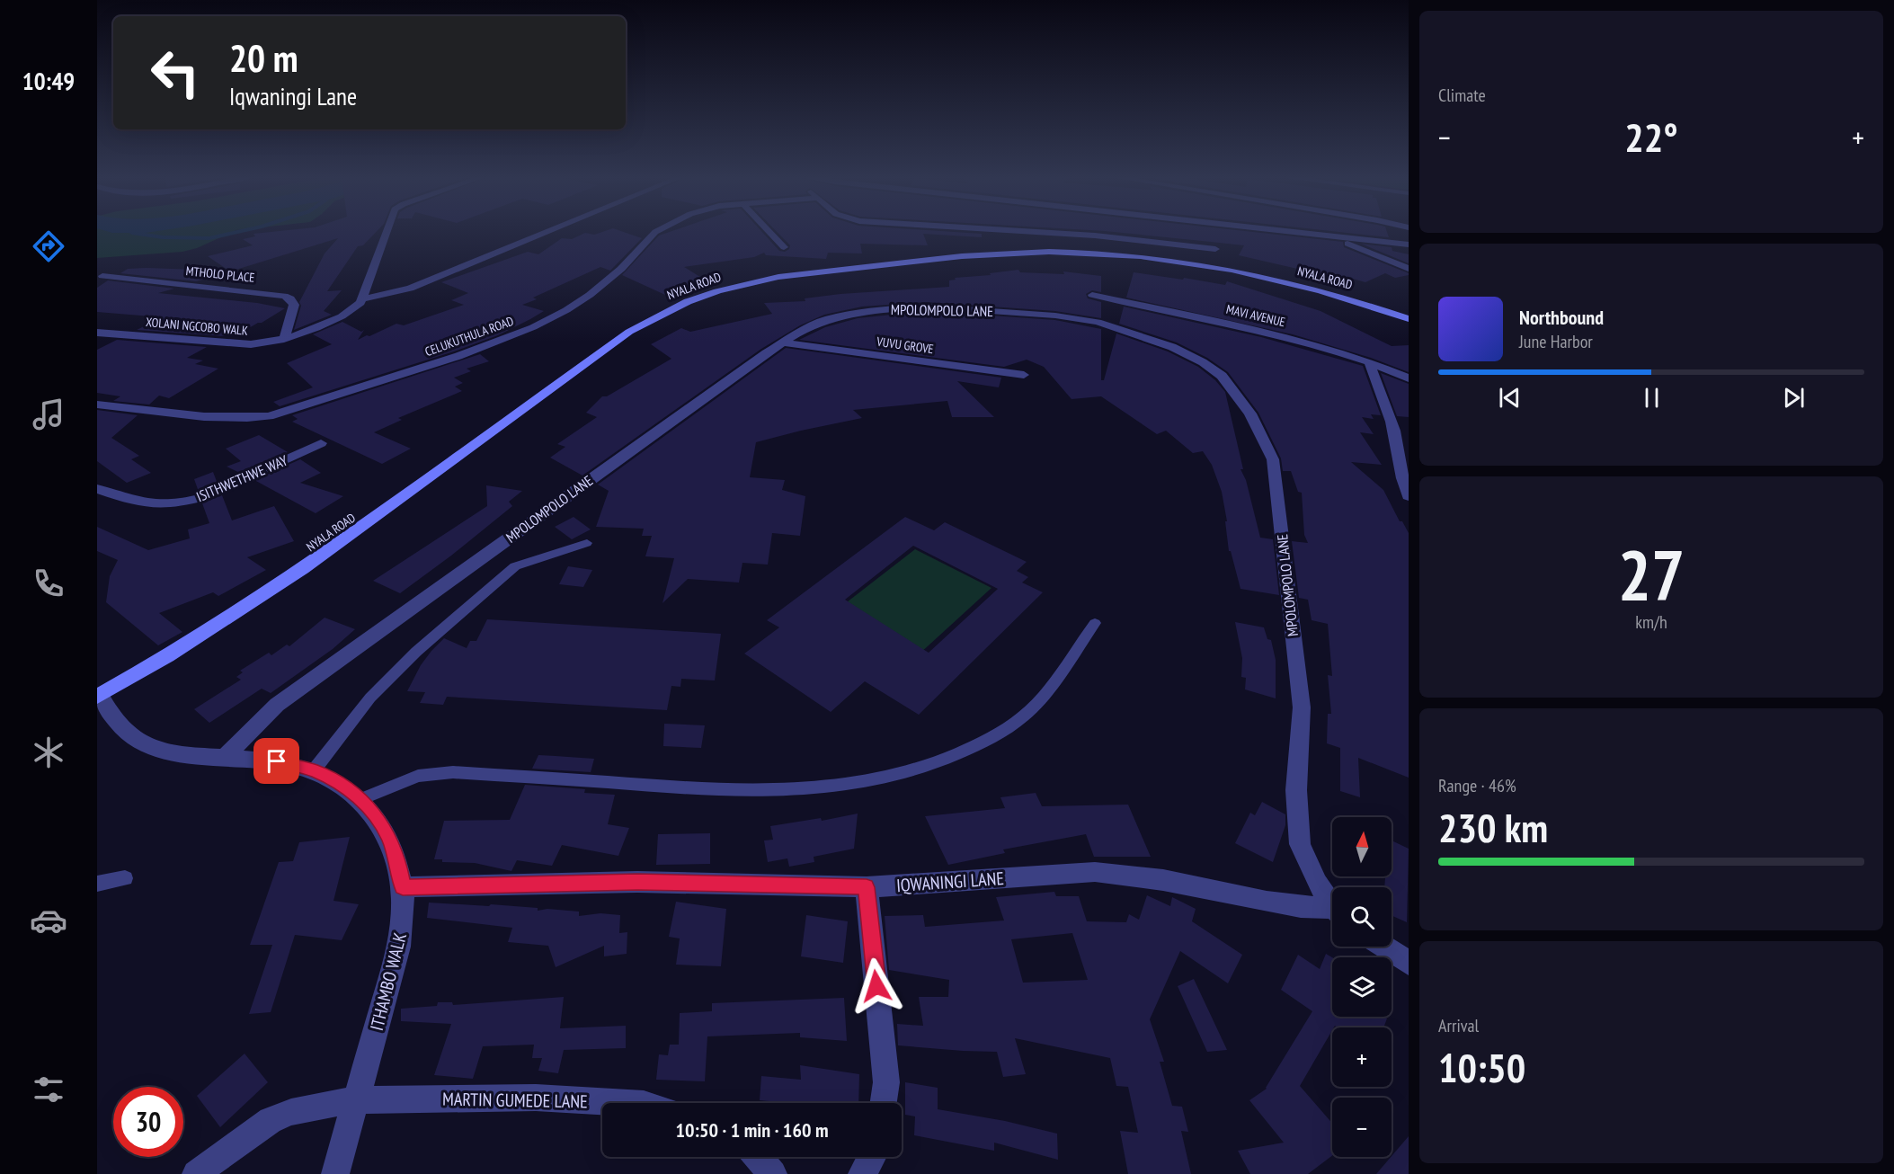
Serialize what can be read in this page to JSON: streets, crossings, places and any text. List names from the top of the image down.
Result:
{
  "streets": {
    "street": [
      "MTHOLO PLACE",
      "NYALA ROAD",
      "MPOLOMPOLO LANE",
      "MAVI AVENUE",
      "XOLANI NGCOBO WALK",
      "CELUKUTHULA ROAD",
      "VUVU GROVE",
      "ISITHWETHWE WAY",
      "IQWANINGI LANE",
      "ITHAMBO WALK",
      "MARTIN GUMEDE LANE"
    ]
  },
  "crossings": [
    ["MTHOLO PLACE", "XOLANI NGCOBO WALK"],
    ["NYALA ROAD", "ITHAMBO WALK"],
    ["MPOLOMPOLO LANE", "VUVU GROVE"],
    ["MPOLOMPOLO LANE", "ITHAMBO WALK"],
    ["IQWANINGI LANE", "ITHAMBO WALK"],
    ["ITHAMBO WALK", "MARTIN GUMEDE LANE"]
  ],
  "north": "top",
  "page": {
    "tabs": "10:49",
    "tile": [
      "Climate",
      ["27", "km/h"],
      ["Range · 46%", "230 km"],
      ["Arrival", "10:50"]
    ],
    "turn": ["20 m", "Iqwaningi Lane"],
    "heat": ["−", "22°", "+"],
    "song": ["Northbound", "June Harbor"],
    "map_buttons": ["+", "−"],
    "limit": "30",
    "trip": "10:50 · 1 min · 160 m"
  }
}
